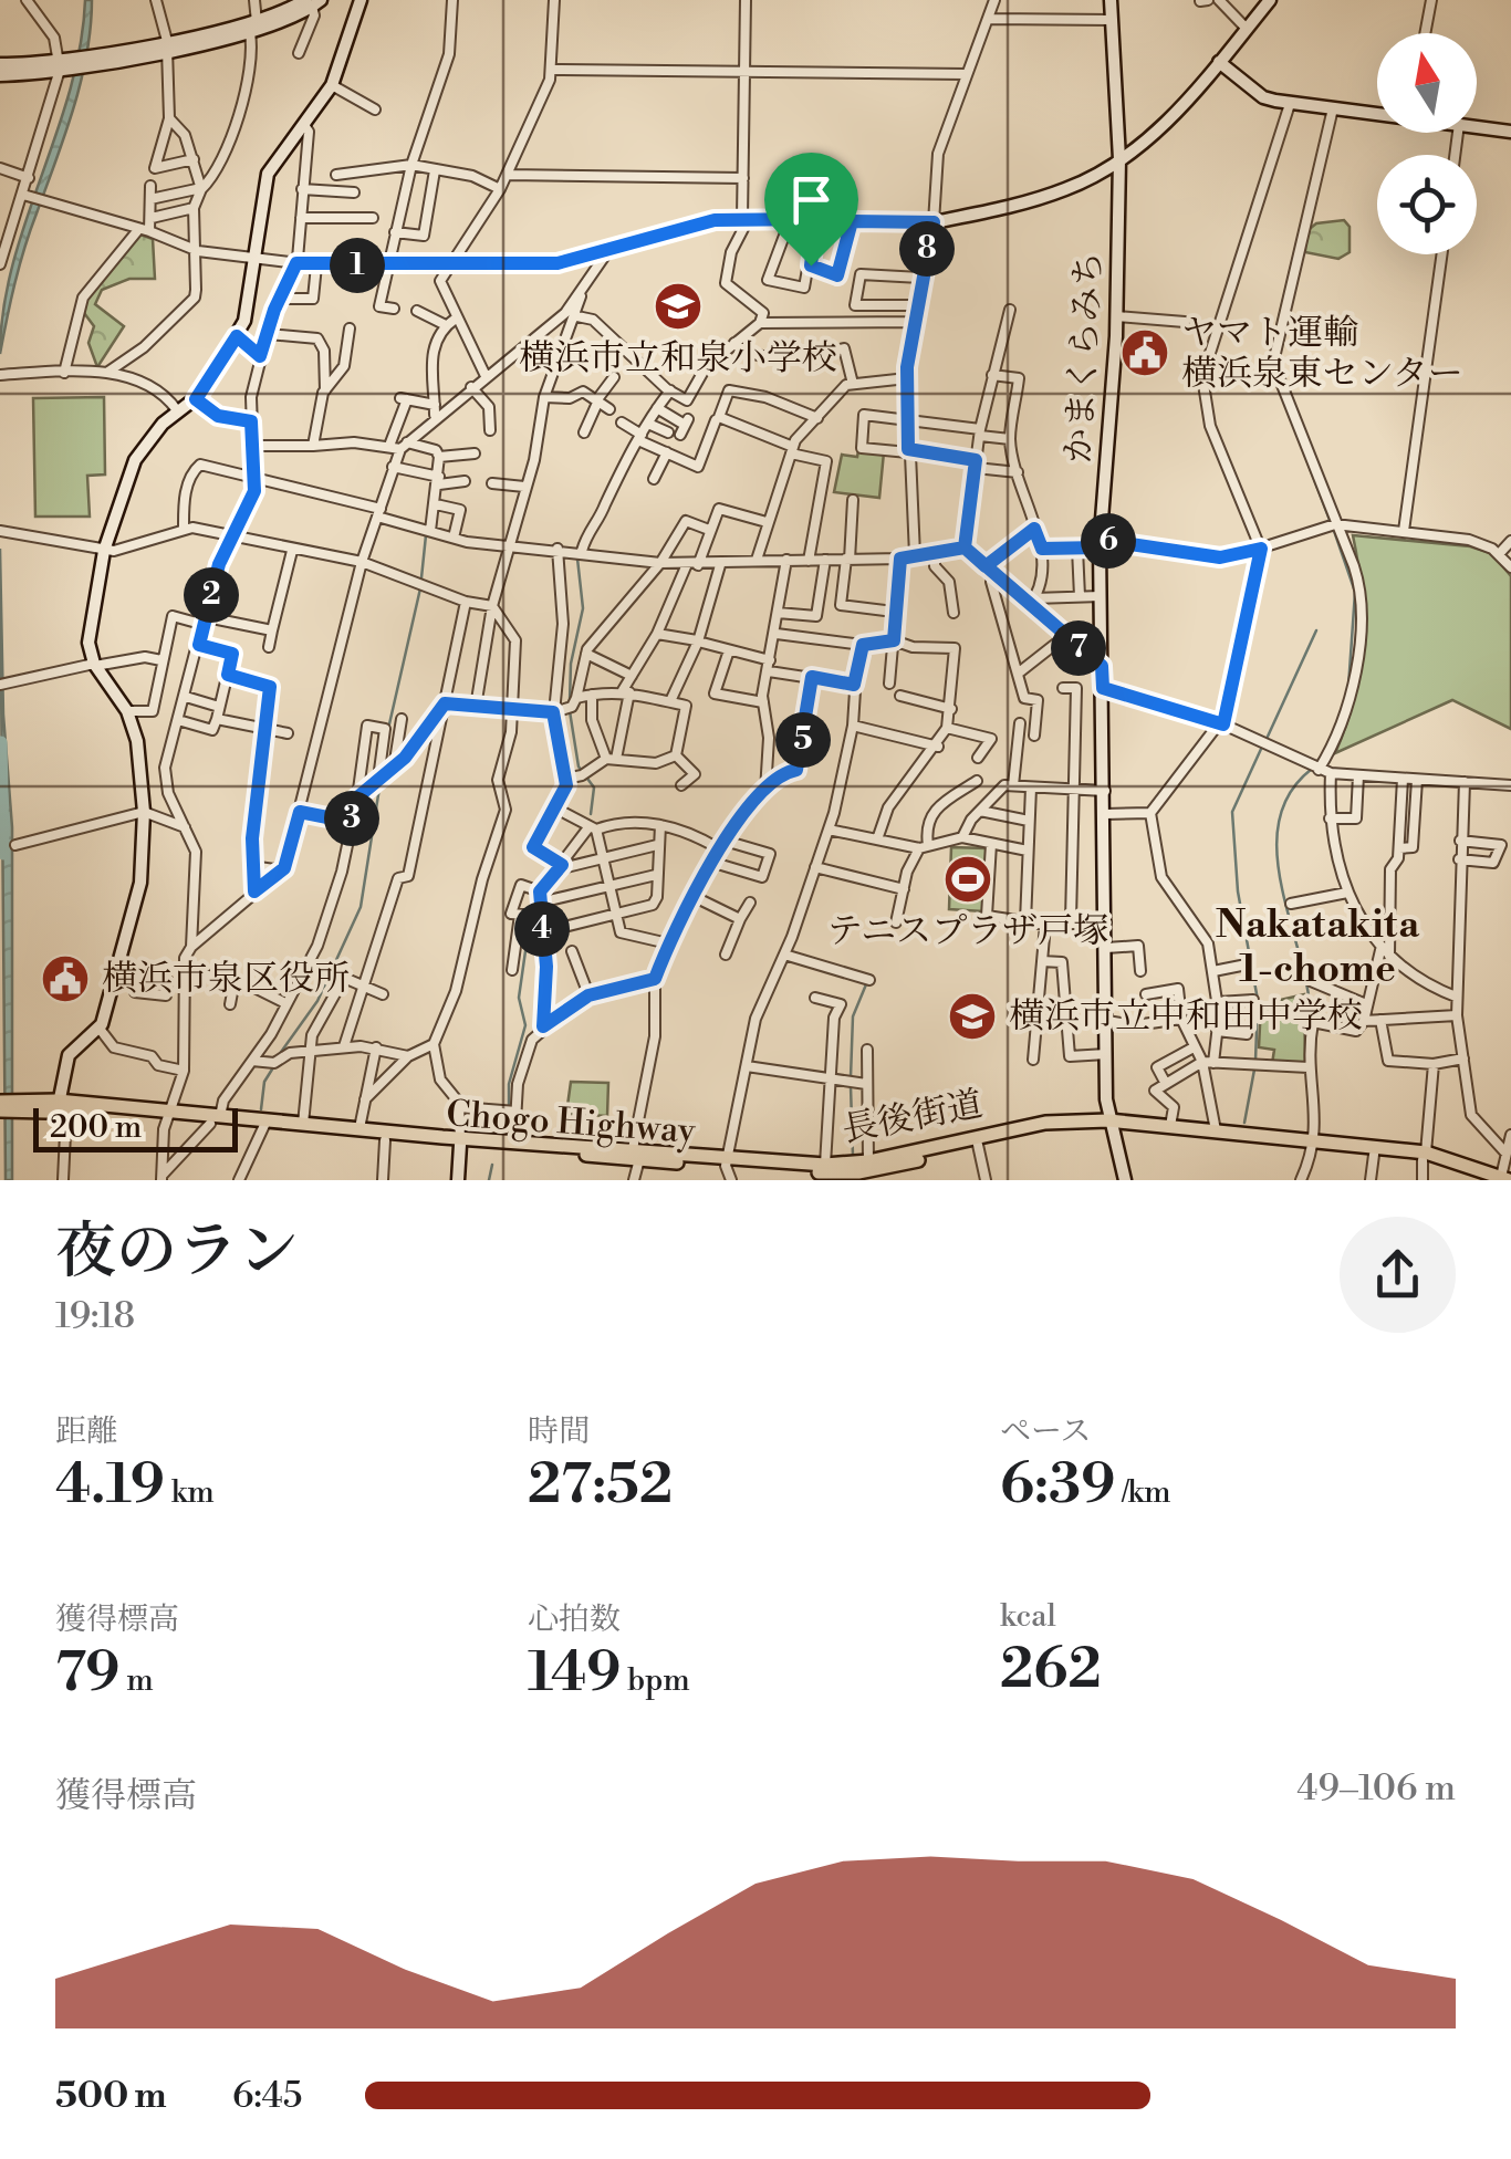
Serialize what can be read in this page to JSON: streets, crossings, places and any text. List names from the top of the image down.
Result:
{
  "streets": {
    "main road": ["長後街道", "Chogo Highway"],
    "street": ["かまくらみち"]
  },
  "crossings": [
    ["かまくらみち", "長後街道"],
    ["長後街道", "Chogo Highway"]
  ],
  "districts": ["Nakatakita 1-chome"],
  "places": {
    "school or university": ["横浜市立和泉小学校", "横浜市立中和田中学校"],
    "public building": ["ヤマト運輸 横浜泉東センター", "横浜市泉区役所"],
    "sports": ["テニスプラザ戸塚"]
  },
  "scale_bar": "200 m",
  "north": "top",
  "page": {
    "pins": [
      "8",
      "1",
      "6",
      "2",
      "7",
      "5",
      "3",
      "4"
    ],
    "scale": "200 m",
    "heading": ["夜のラン", "19:18"],
    "stats": [
      ["距離", "4.19 km"],
      ["時間", "27:52"],
      ["ペース", "6:39 /km"],
      ["獲得標高", "79 m"],
      ["心拍数", "149 bpm"],
      ["kcal", "262"]
    ],
    "chart": ["獲得標高", "49–106 m"],
    "list": [
      {
        "name": "500 m",
        "note": "6:45"
      }
    ]
  }
}
